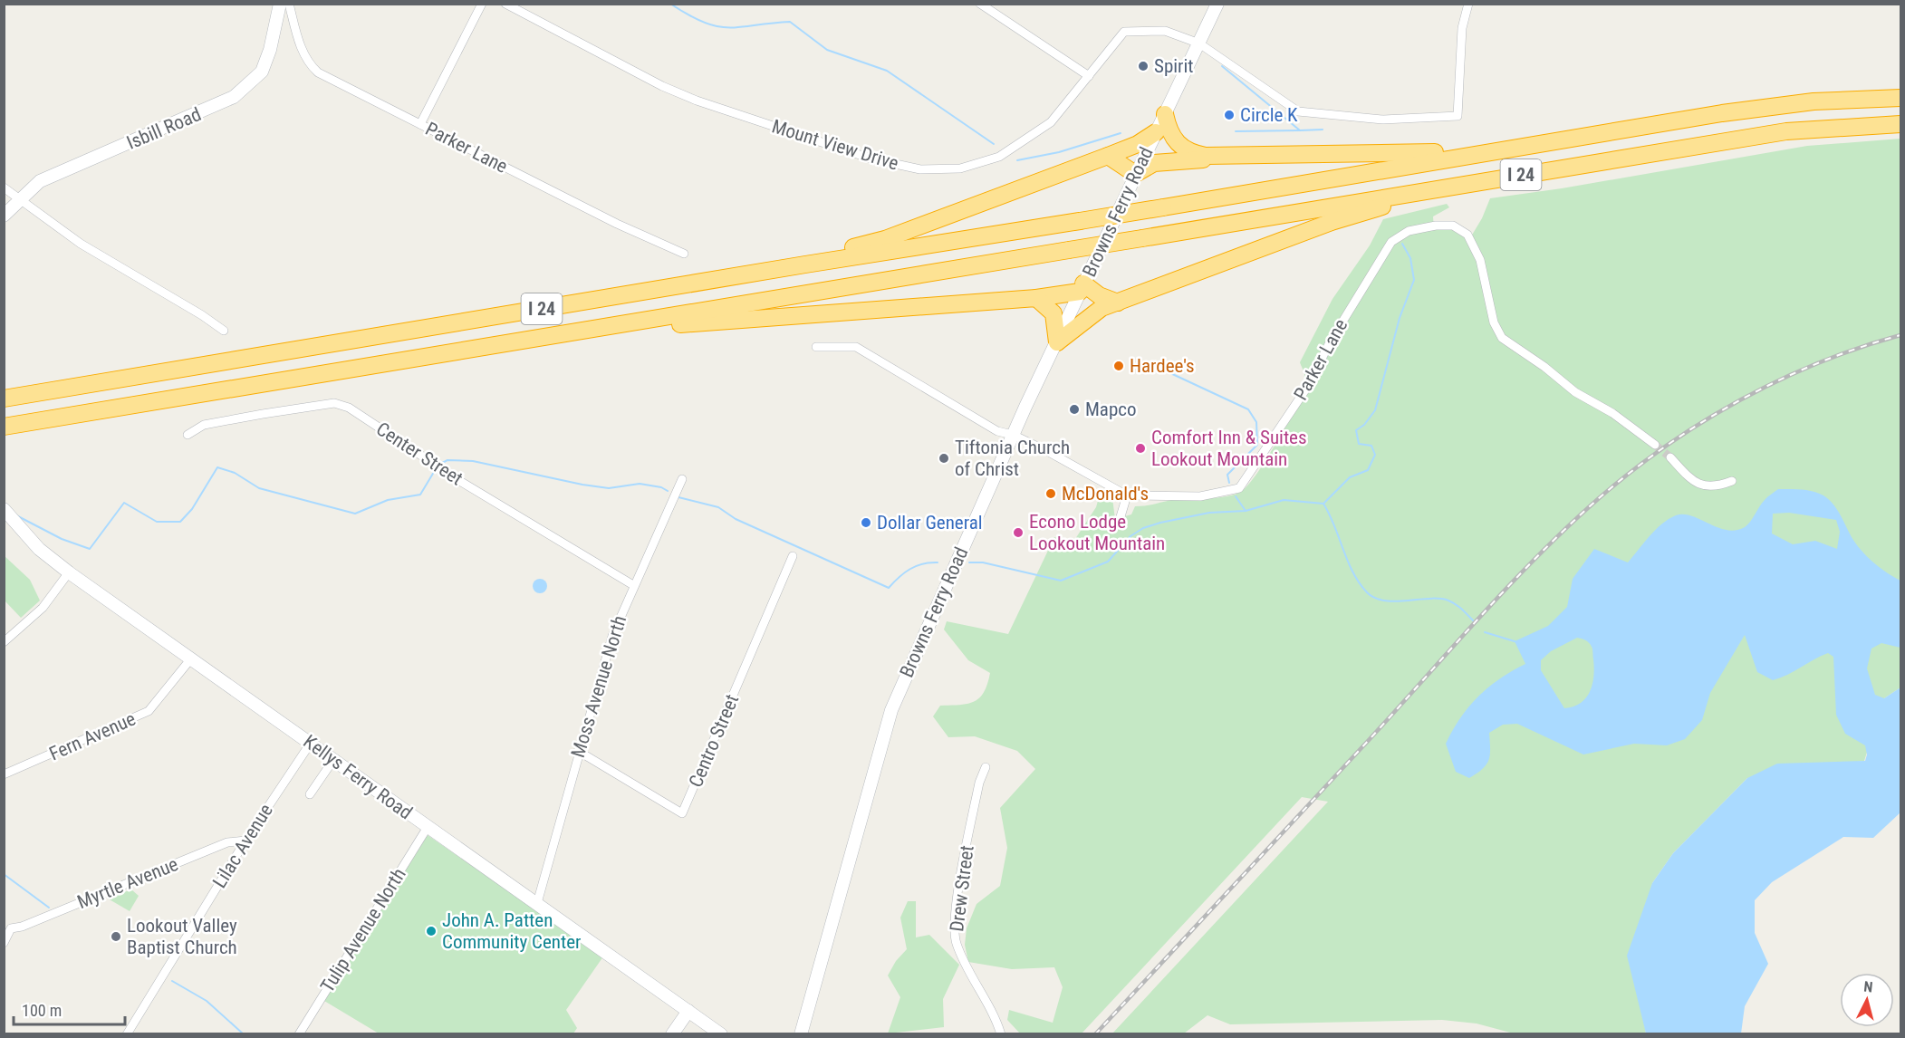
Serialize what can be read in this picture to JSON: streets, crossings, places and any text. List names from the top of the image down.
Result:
{
  "streets": {
    "highway": ["I 24"],
    "street": [
      "Isbill Road",
      "Mount View Drive",
      "Parker Lane",
      "Browns Ferry Road",
      "Center Street",
      "Moss Avenue North",
      "Fern Avenue",
      "Centro Street",
      "Kellys Ferry Road",
      "Lilac Avenue",
      "Myrtle Avenue",
      "Drew Street",
      "Tulip Avenue North"
    ]
  },
  "crossings": [
    ["Mount View Drive", "Browns Ferry Road"],
    ["Parker Lane", "Browns Ferry Road"],
    ["Center Street", "Moss Avenue North"],
    ["Moss Avenue North", "Centro Street"],
    ["Moss Avenue North", "Kellys Ferry Road"],
    ["Fern Avenue", "Kellys Ferry Road"],
    ["Kellys Ferry Road", "Lilac Avenue"],
    ["Kellys Ferry Road", "Tulip Avenue North"],
    ["Lilac Avenue", "Myrtle Avenue"]
  ],
  "places": [
    "Spirit",
    "Circle K",
    "Hardee's",
    "Mapco",
    "Comfort Inn & Suites Lookout Mountain",
    "Tiftonia Church of Christ",
    "McDonald's",
    "Dollar General",
    "Econo Lodge Lookout Mountain",
    "John A. Patten Community Center",
    "Lookout Valley Baptist Church"
  ],
  "scale_bar": "100 m",
  "north": "top"
}
